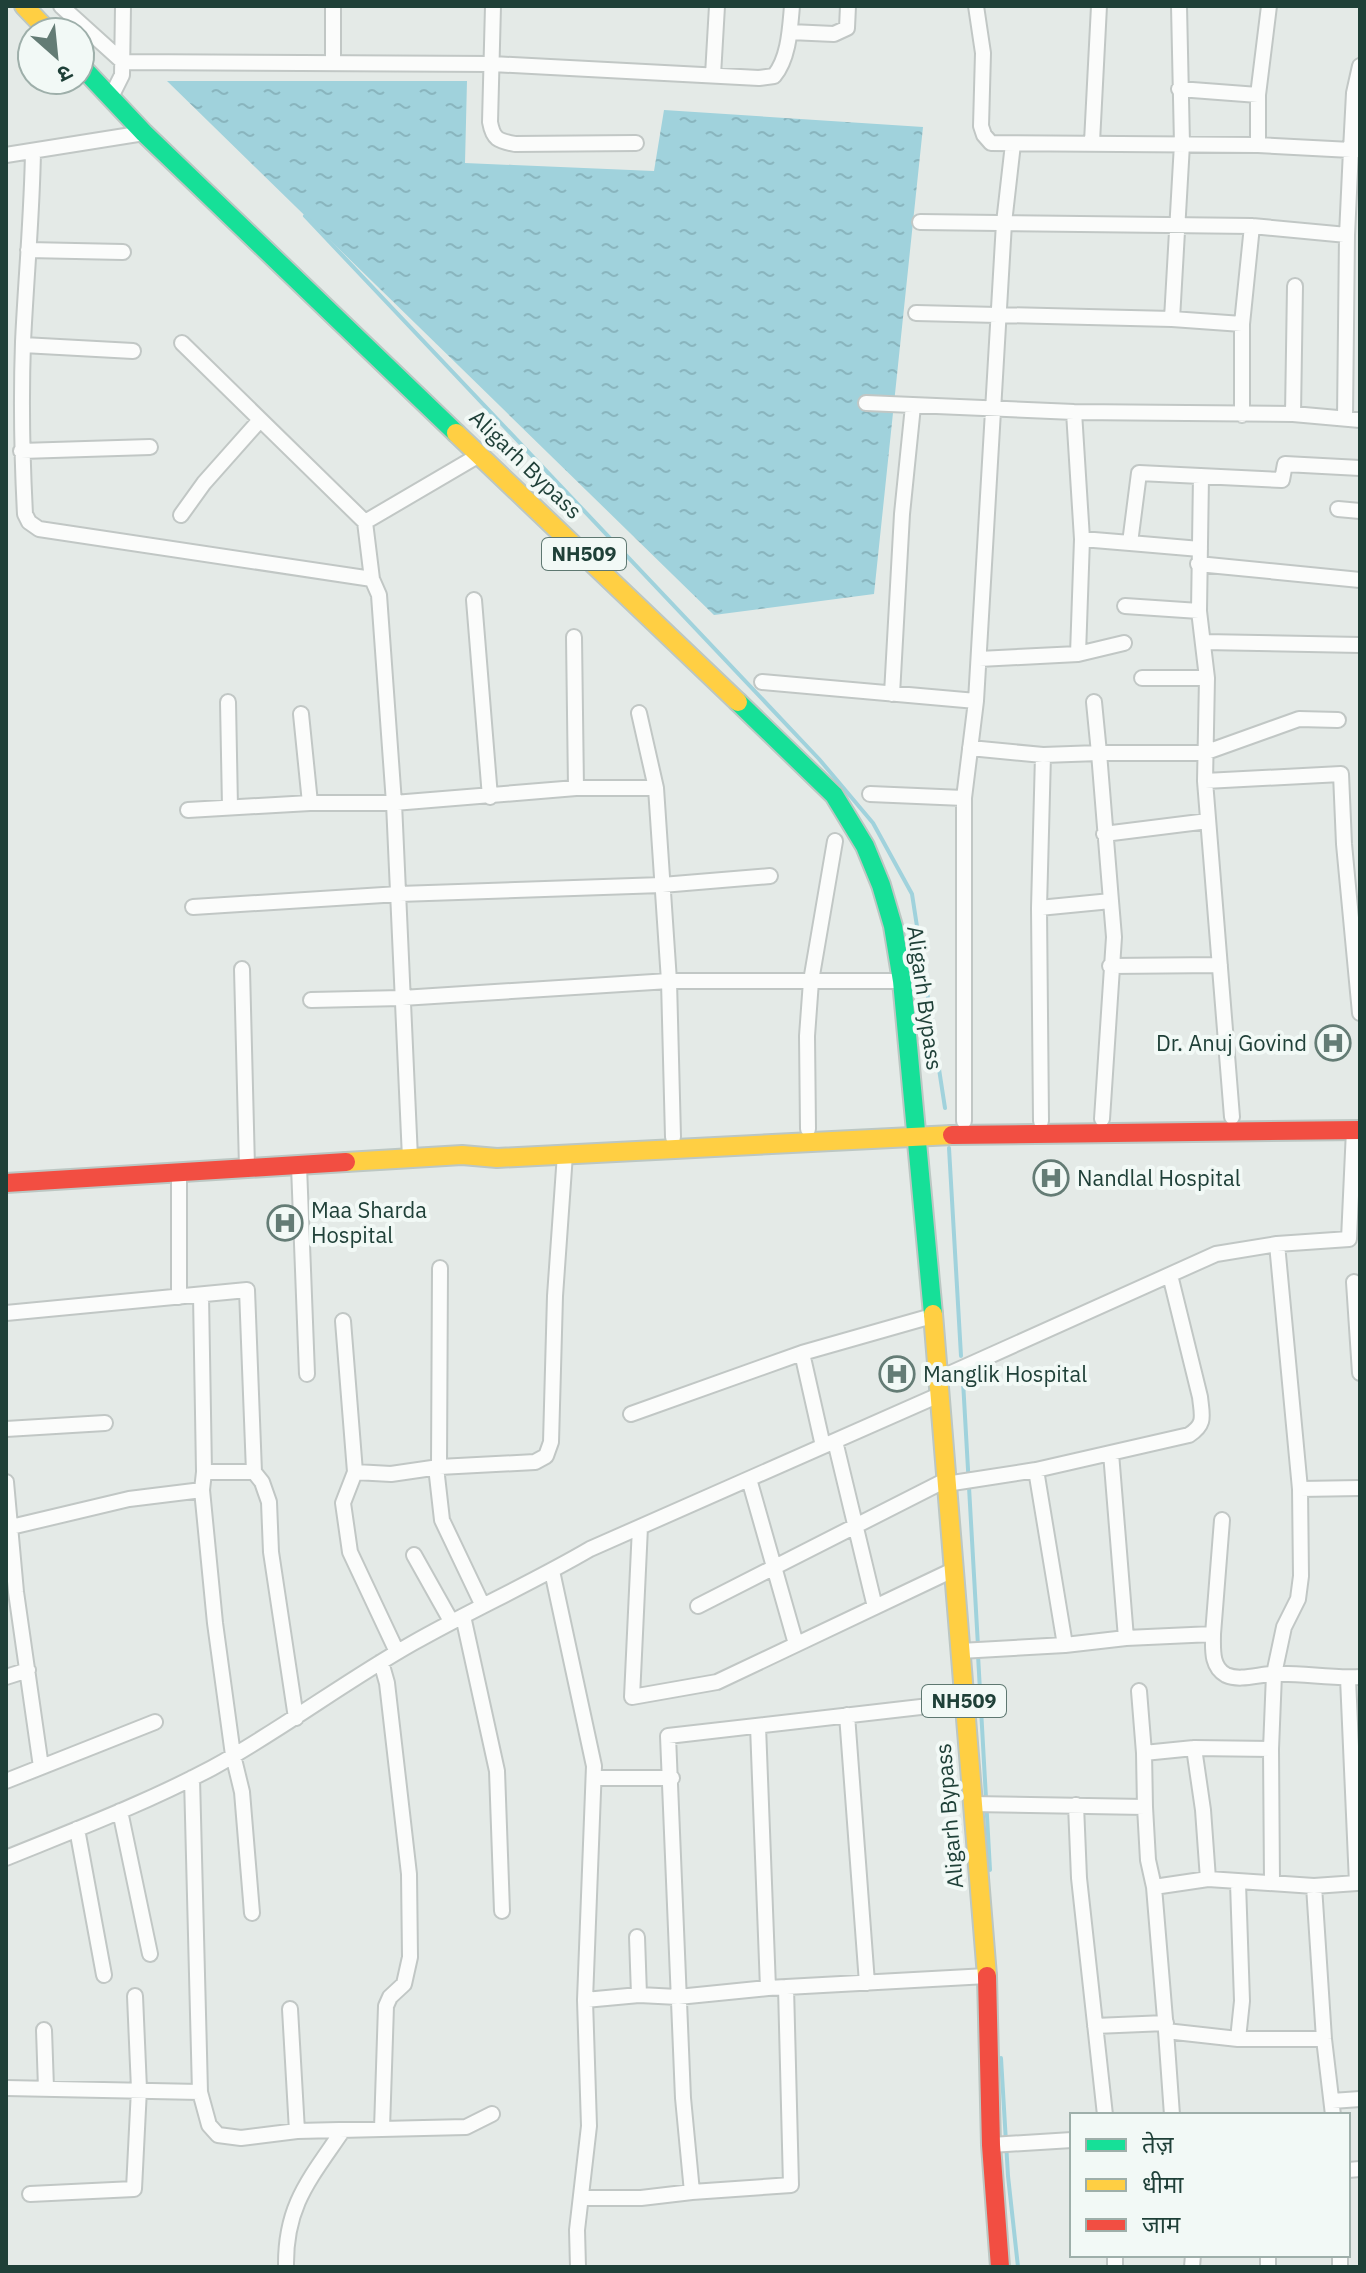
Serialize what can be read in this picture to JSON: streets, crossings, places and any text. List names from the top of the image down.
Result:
{
  "streets": {
    "main road": ["Aligarh Bypass", "NH509"]
  },
  "places": {
    "hospital": [
      "Dr. Anuj Govind",
      "Nandlal Hospital",
      "Maa Sharda Hospital",
      "Manglik Hospital"
    ]
  },
  "legend": ["तेज़", "धीमा", "जाम"],
  "north": "bottom right"
}
